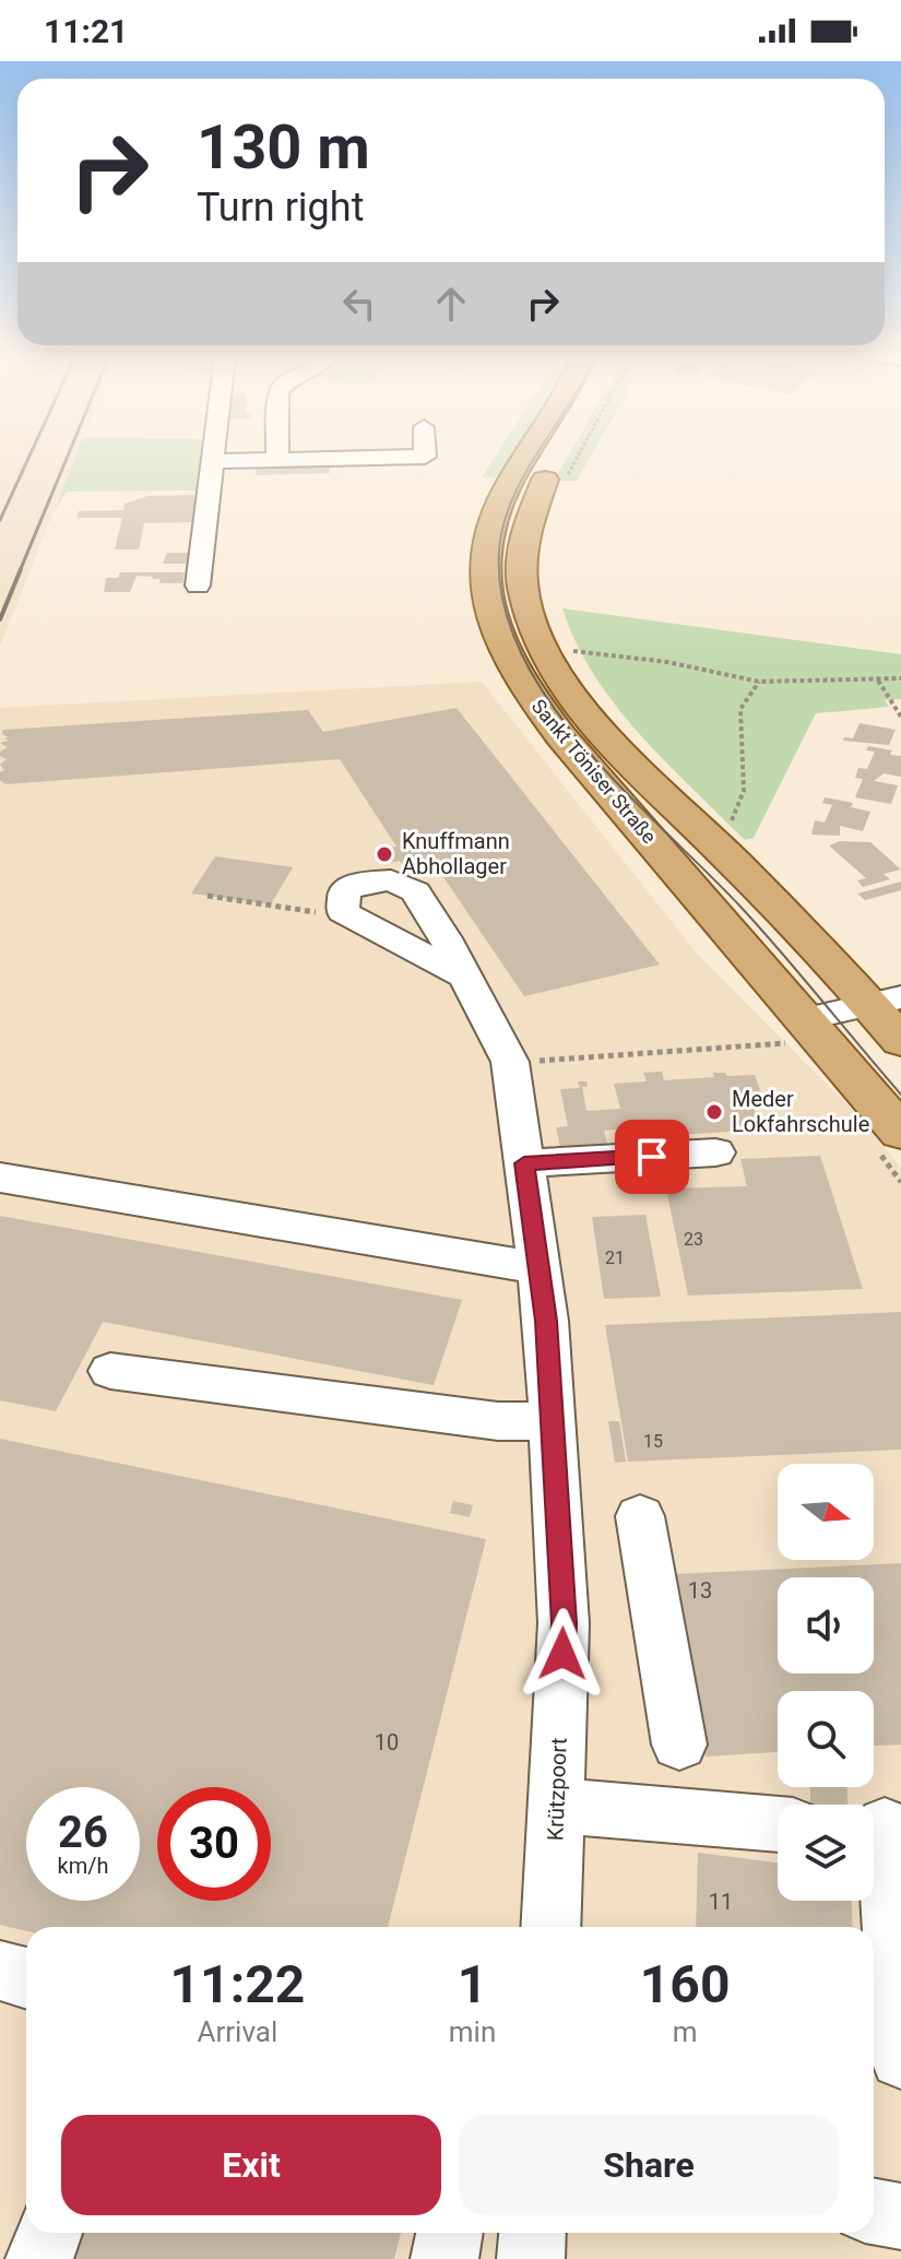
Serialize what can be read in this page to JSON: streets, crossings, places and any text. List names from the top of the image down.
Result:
{
  "streets": {
    "main road": ["Sankt Töniser Straße"],
    "street": ["Krützpoort"]
  },
  "places": ["Knuffmann Abhollager", "Meder Lokfahrschule"],
  "house_numbers": [
    "23",
    "21",
    "15",
    "13",
    "10",
    "11"
  ],
  "north": "right",
  "page": {
    "status": "11:21",
    "turn": ["130 m", "Turn right"],
    "speed": "26 km/h",
    "limit": "30",
    "eta": [
      "11:22",
      "Arrival",
      "1",
      "min",
      "160",
      "m"
    ],
    "buttons": ["Exit", "Share"]
  }
}
